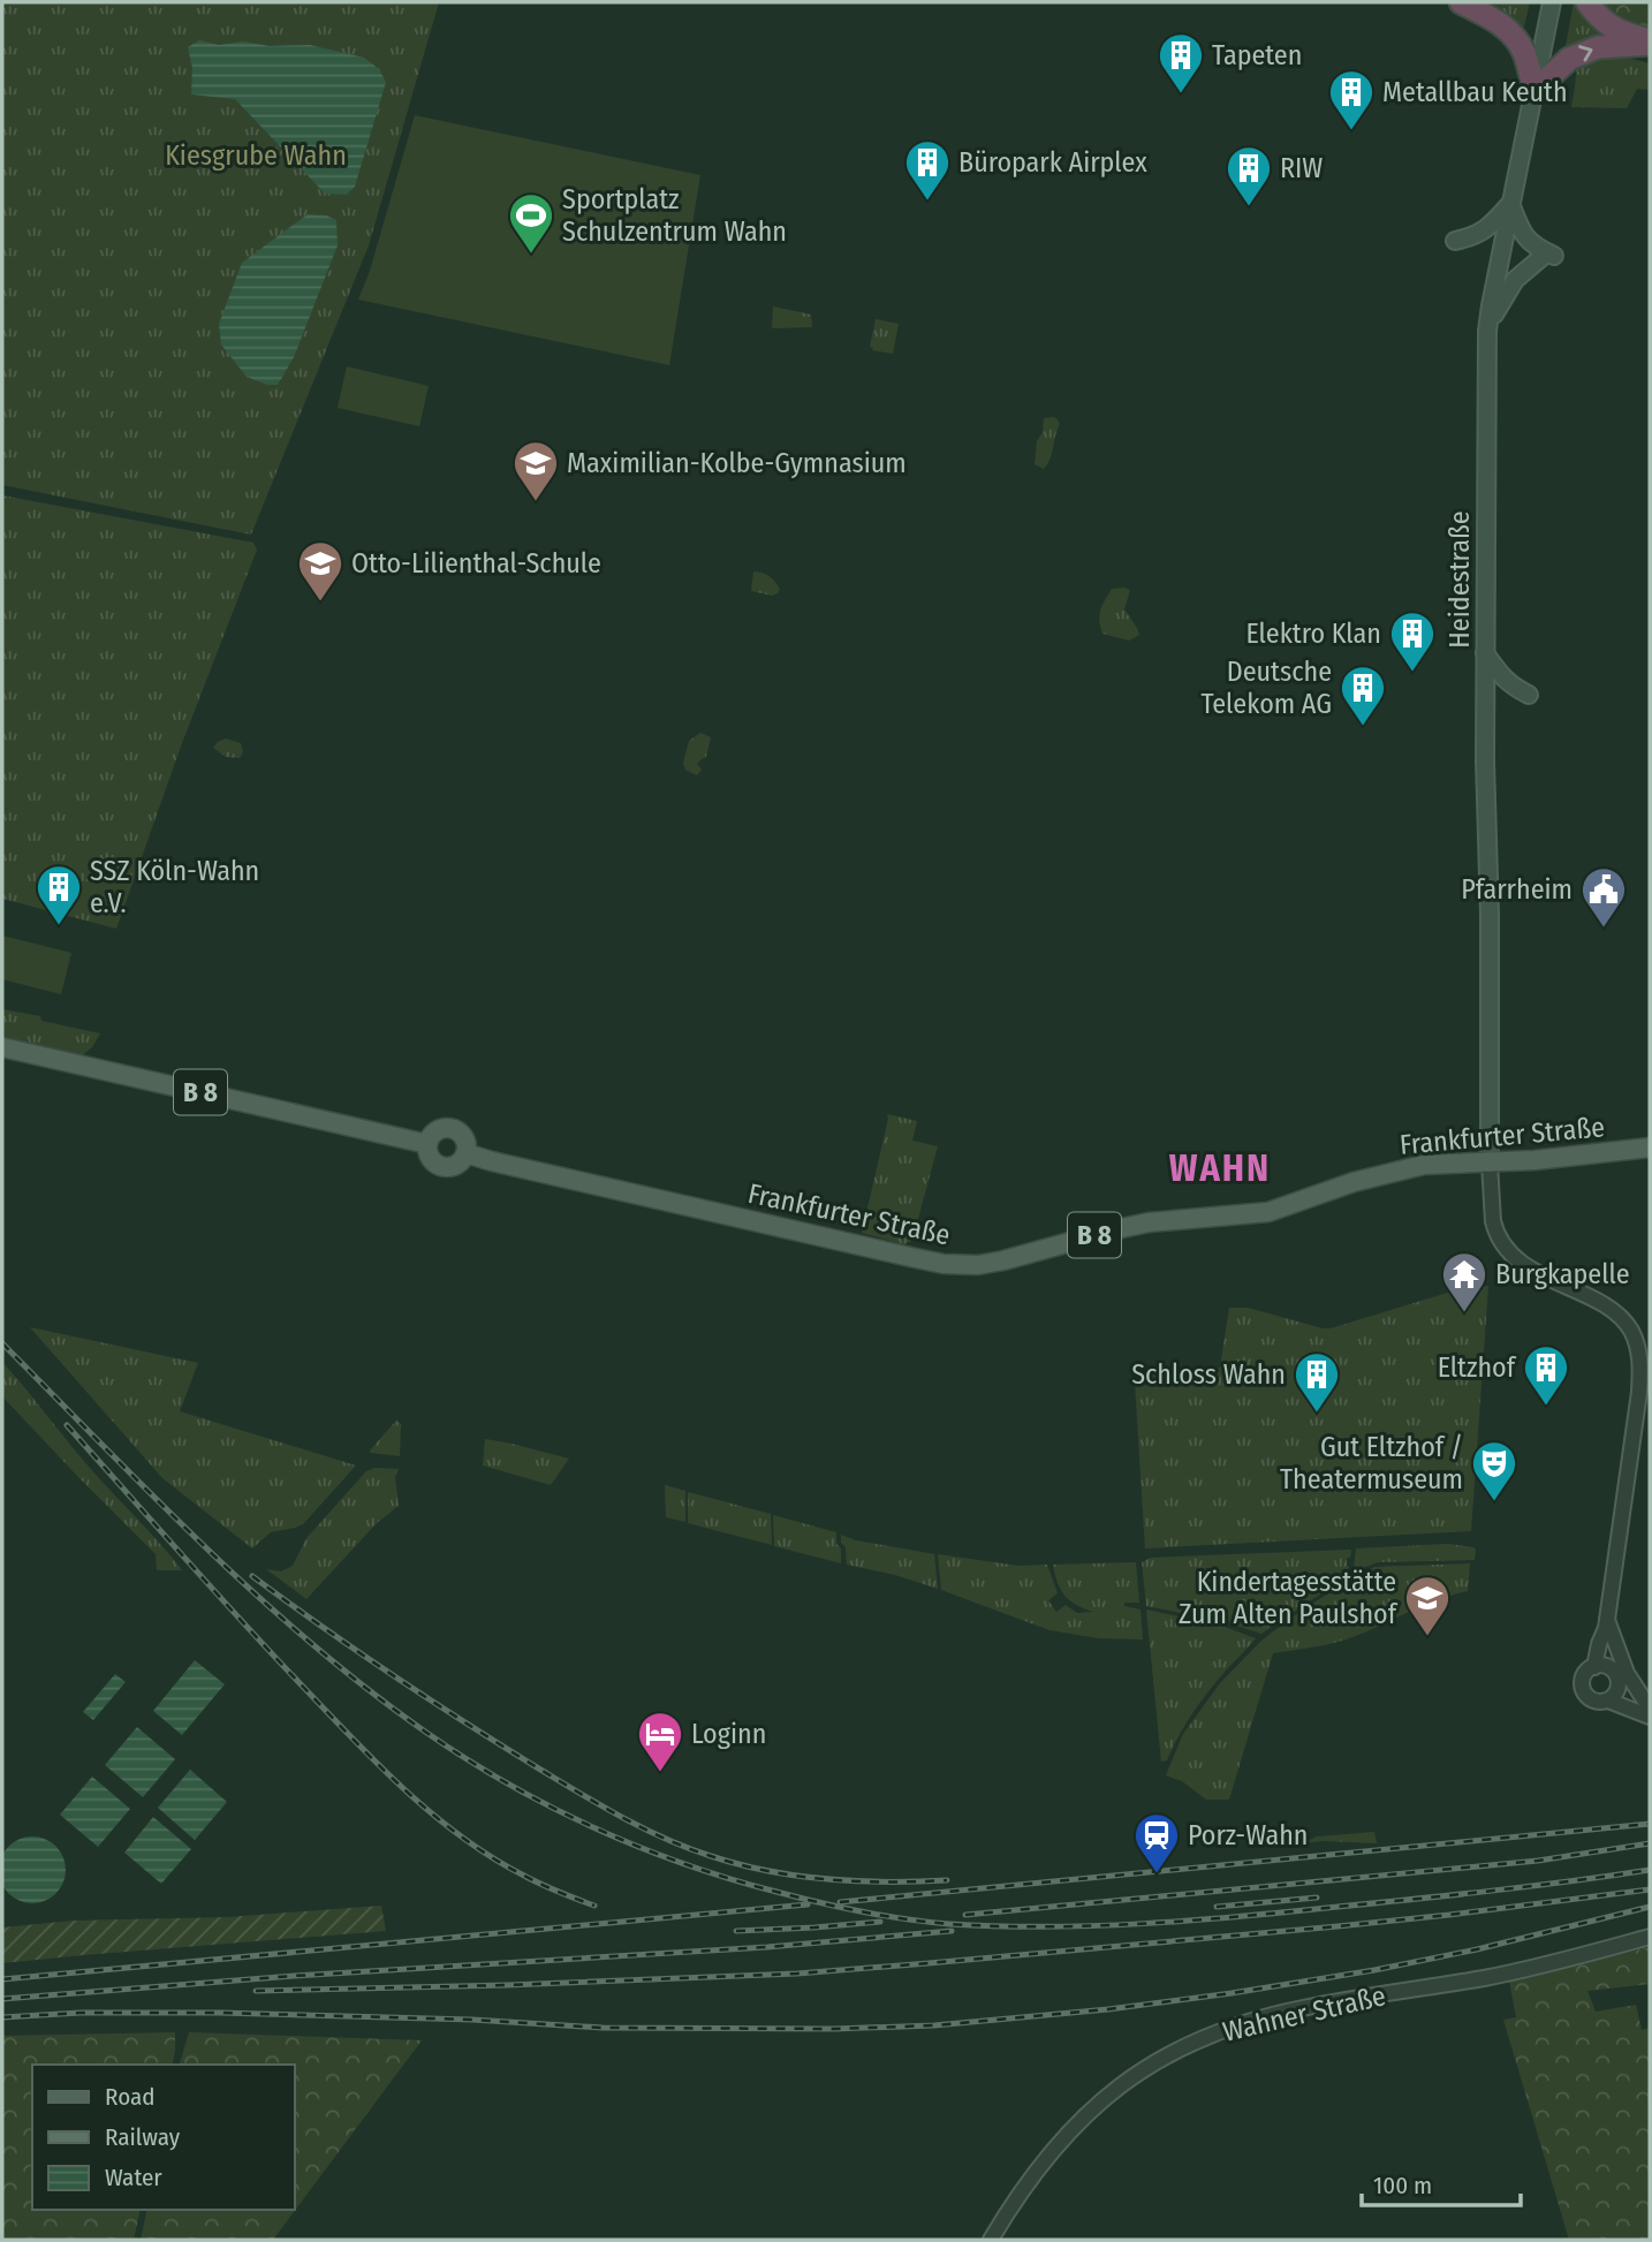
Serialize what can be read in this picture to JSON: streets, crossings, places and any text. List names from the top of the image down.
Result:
{
  "streets": {
    "main road": ["Heidestraße", "B 8", "Frankfurter Straße"],
    "street": ["Wahner Straße"]
  },
  "crossings": [
    ["Heidestraße", "Frankfurter Straße"],
    ["B 8", "Frankfurter Straße"]
  ],
  "districts": ["WAHN"],
  "parks": ["Kiesgrube Wahn"],
  "places": {
    "building": [
      "Tapeten",
      "Metallbau Keuth",
      "Büropark Airplex",
      "RIW",
      "Elektro Klan",
      "Deutsche Telekom AG",
      "SSZ Köln-Wahn e.V.",
      "Eltzhof",
      "Schloss Wahn"
    ],
    "sports": ["Sportplatz Schulzentrum Wahn"],
    "school or university": ["Maximilian-Kolbe-Gymnasium", "Otto-Lilienthal-Schule", "Kindertagesstätte Zum Alten Paulshof"],
    "public building": ["Pfarrheim"],
    "temple": ["Burgkapelle"],
    "theatre": ["Gut Eltzhof / Theatermuseum"],
    "hotel": ["Loginn"],
    "station": ["Porz-Wahn"]
  },
  "legend": ["Road", "Railway", "Water"],
  "scale_bar": "100 m"
}
